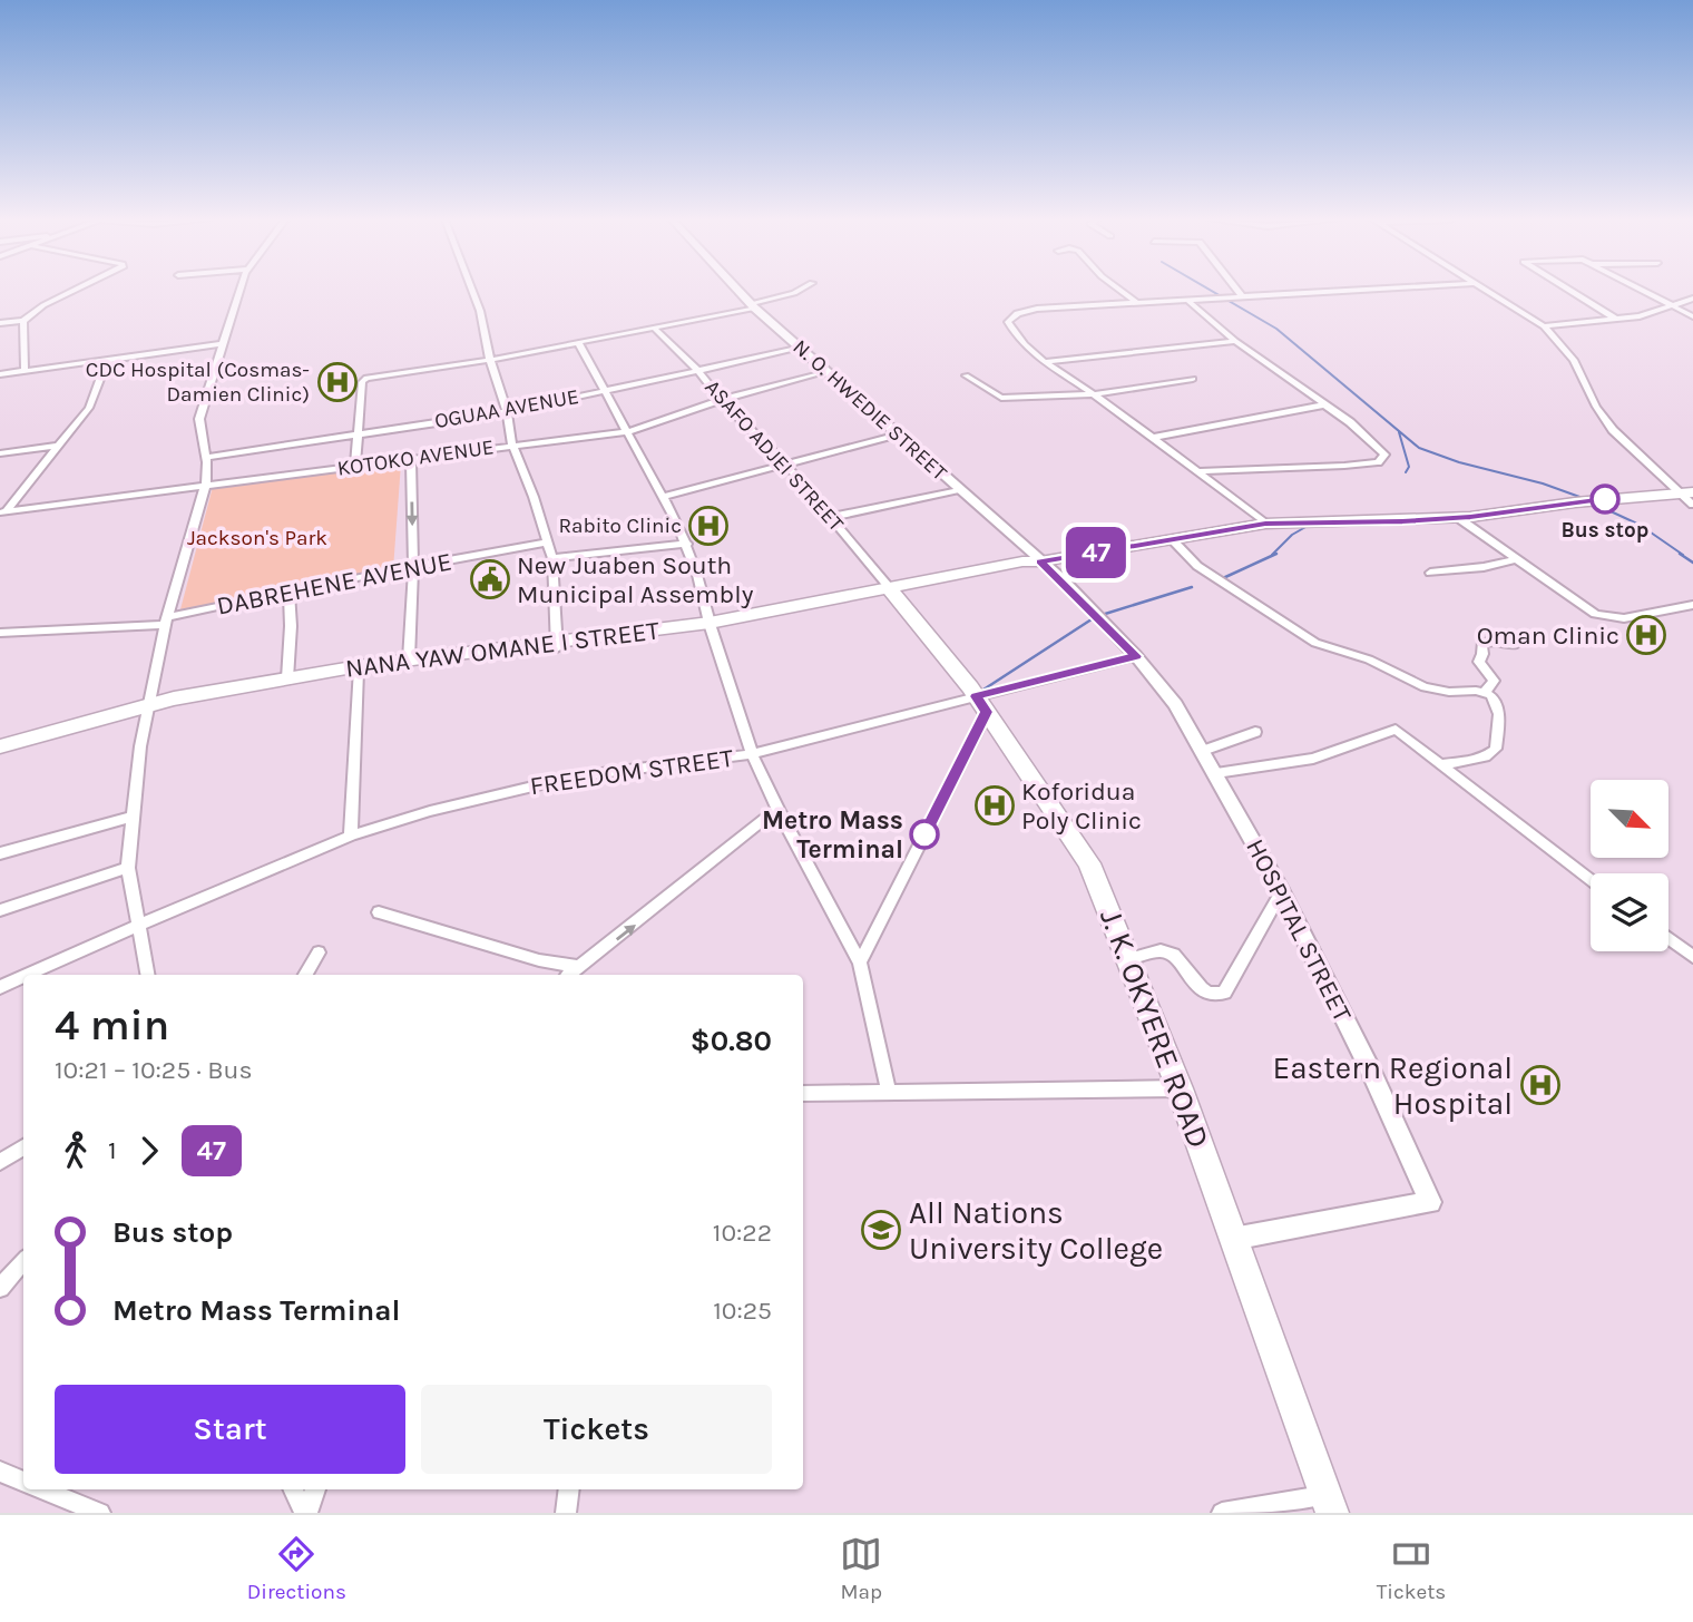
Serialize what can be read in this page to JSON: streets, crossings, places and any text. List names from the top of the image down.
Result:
{
  "streets": {
    "main road": ["NANA YAW OMANE I STREET", "J. K. OKYERE ROAD"],
    "street": [
      "OGUAA AVENUE",
      "N. O. HWEDIE STREET",
      "ASAFO ADJEI STREET",
      "KOTOKO AVENUE",
      "DABREHENE AVENUE",
      "FREEDOM STREET",
      "HOSPITAL STREET"
    ]
  },
  "crossings": [
    ["OGUAA AVENUE", "N. O. HWEDIE STREET"],
    ["OGUAA AVENUE", "ASAFO ADJEI STREET"],
    ["N. O. HWEDIE STREET", "KOTOKO AVENUE"],
    ["N. O. HWEDIE STREET", "NANA YAW OMANE I STREET"],
    ["N. O. HWEDIE STREET", "HOSPITAL STREET"],
    ["ASAFO ADJEI STREET", "KOTOKO AVENUE"],
    ["ASAFO ADJEI STREET", "NANA YAW OMANE I STREET"],
    ["ASAFO ADJEI STREET", "J. K. OKYERE ROAD"],
    ["NANA YAW OMANE I STREET", "HOSPITAL STREET"],
    ["NANA YAW OMANE I STREET", "J. K. OKYERE ROAD"],
    ["FREEDOM STREET", "HOSPITAL STREET"],
    ["FREEDOM STREET", "J. K. OKYERE ROAD"],
    ["HOSPITAL STREET", "J. K. OKYERE ROAD"]
  ],
  "parks": ["Jackson's Park"],
  "places": {
    "hospital": [
      "CDC Hospital (Cosmas- Damien Clinic)",
      "Rabito Clinic",
      "Oman Clinic",
      "Koforidua Poly Clinic",
      "Eastern Regional Hospital"
    ],
    "other": ["Bus stop", "Metro Mass Terminal"],
    "public building": ["New Juaben South Municipal Assembly"],
    "school or university": ["All Nations University College"]
  },
  "lines": ["bus line 47"],
  "north": "bottom right",
  "page": {
    "on_map": "47",
    "heading": ["4 min", "10:21 – 10:25 · Bus", "$0.80"],
    "legs": ["1", "47"],
    "list": [
      {
        "name": "Bus stop",
        "value": "10:22"
      },
      {
        "name": "Metro Mass Terminal",
        "value": "10:25"
      }
    ],
    "buttons": ["Start", "Tickets"],
    "tabs": ["Directions", "Map", "Tickets"]
  }
}
